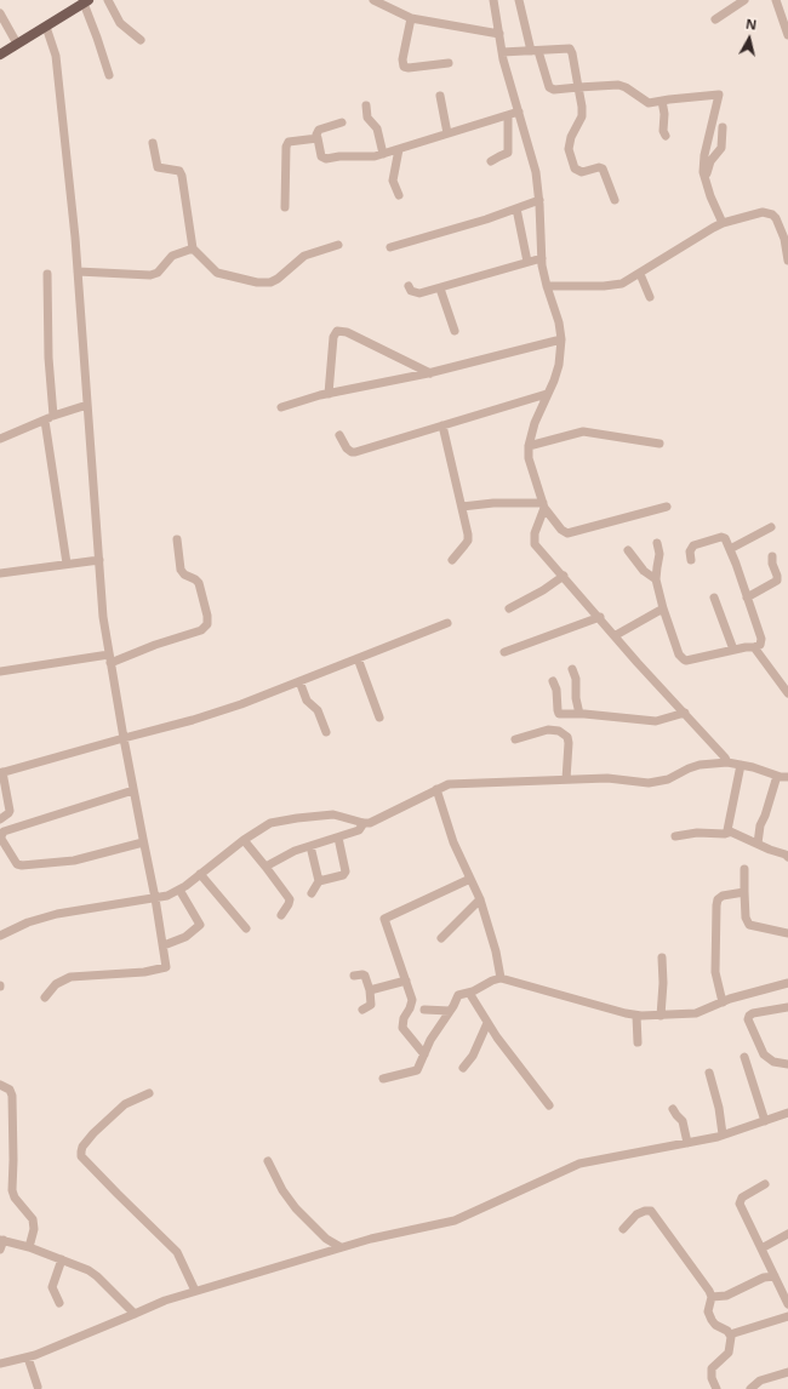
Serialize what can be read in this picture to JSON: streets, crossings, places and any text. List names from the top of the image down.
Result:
{
  "north": "top"
}
